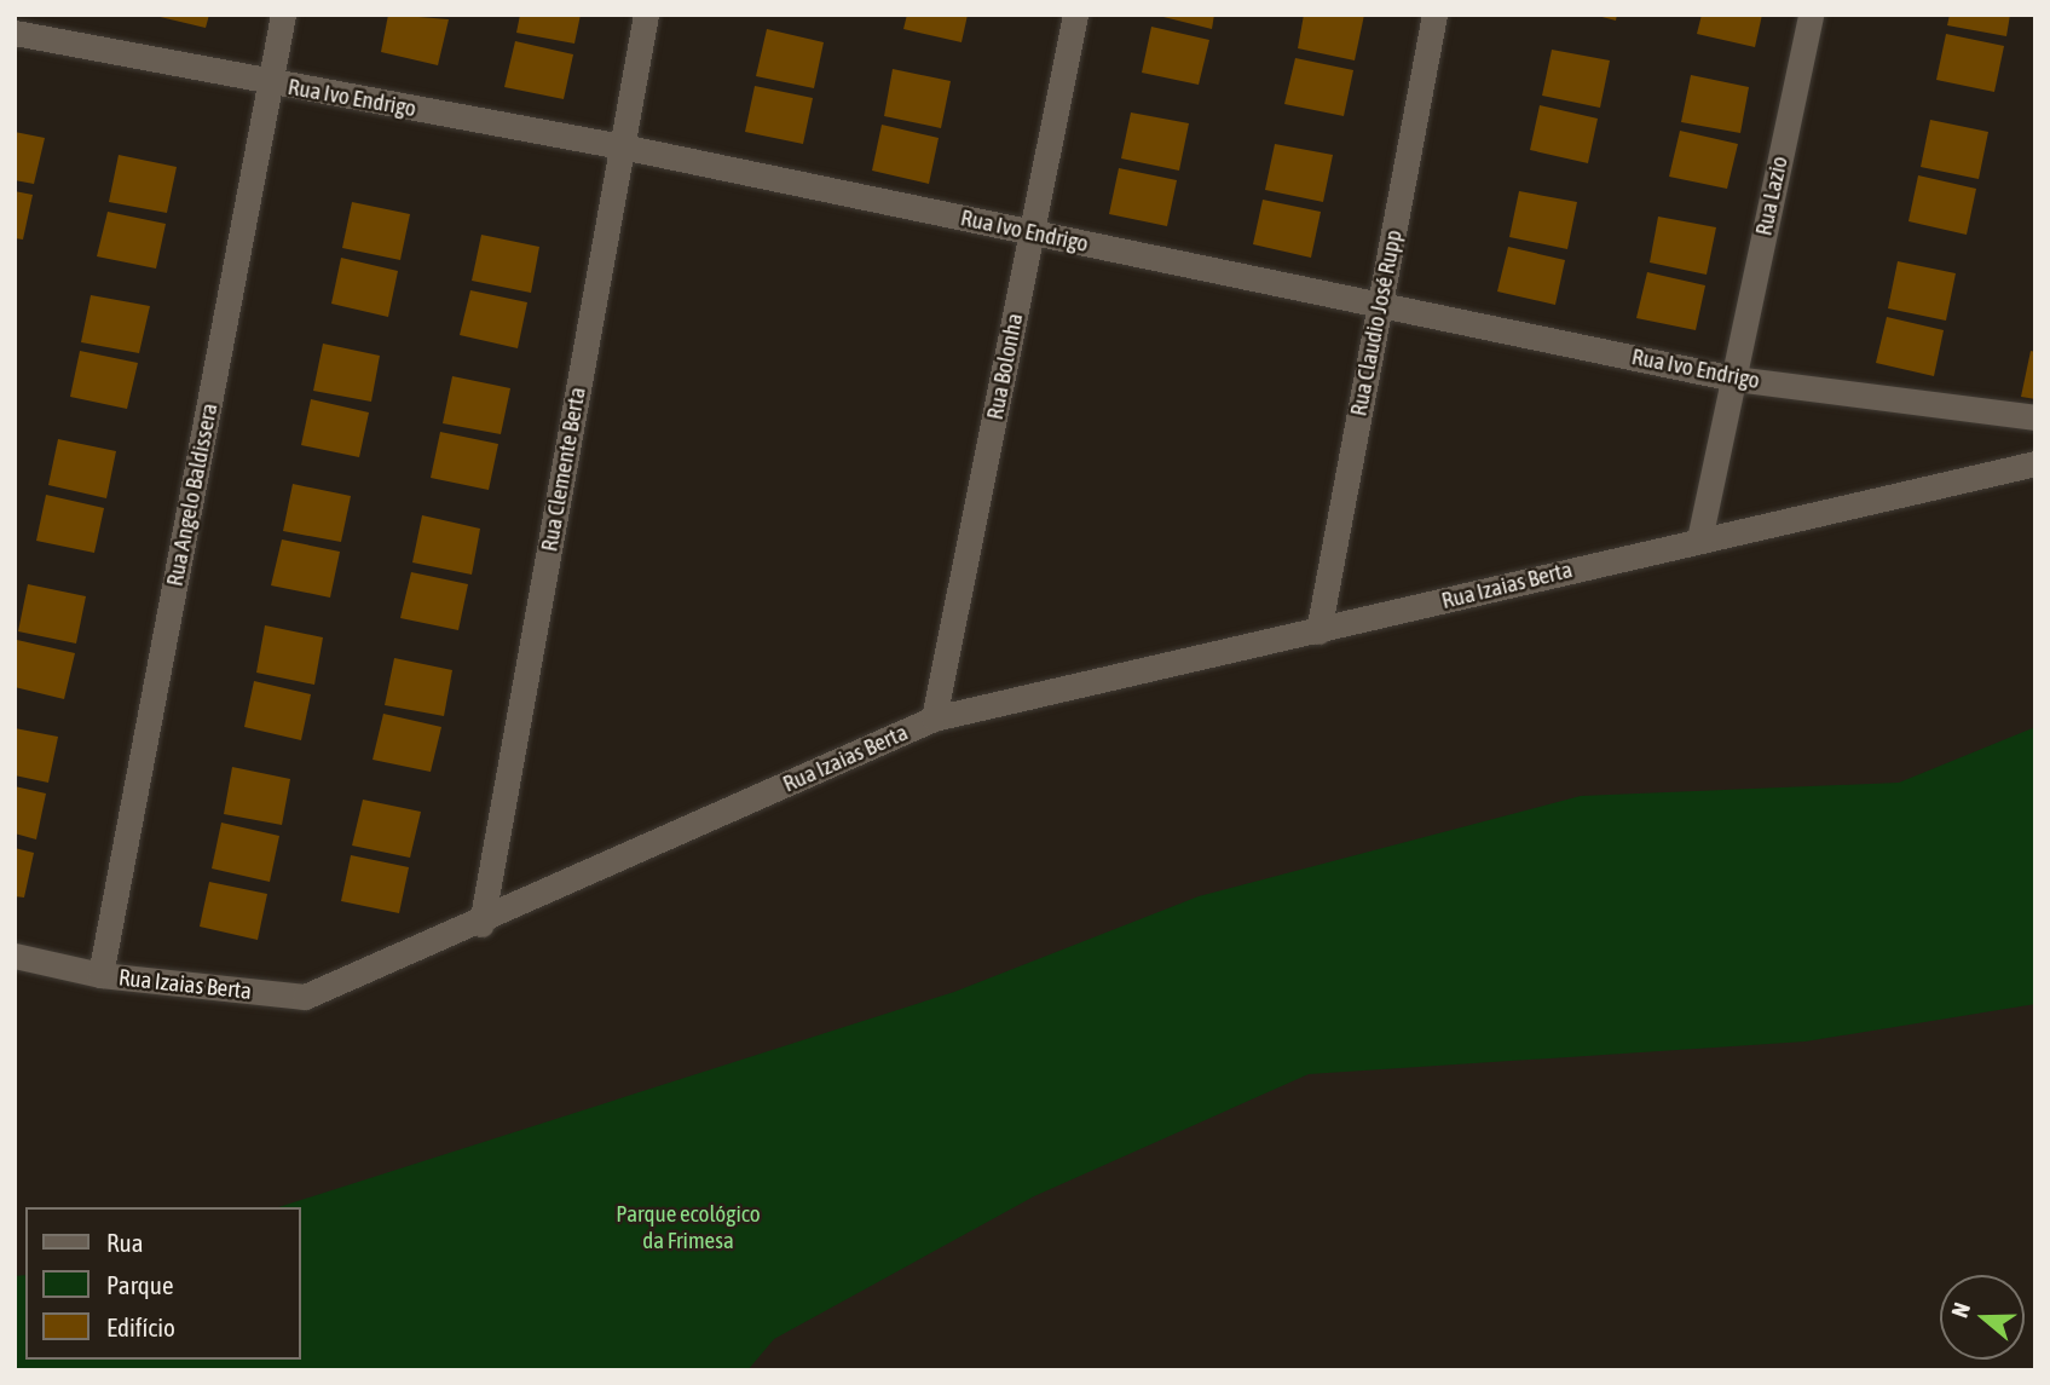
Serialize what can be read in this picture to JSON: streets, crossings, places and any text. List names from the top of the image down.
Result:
{
  "streets": {
    "street": [
      "Rua Ivo Endrigo",
      "Rua Lazio",
      "Rua Claudio José Rupp",
      "Rua Bolonha",
      "Rua Clemente Berta",
      "Rua Angelo Baldissera",
      "Rua Izaias Berta"
    ]
  },
  "crossings": [
    ["Rua Ivo Endrigo", "Rua Lazio"],
    ["Rua Ivo Endrigo", "Rua Claudio José Rupp"],
    ["Rua Ivo Endrigo", "Rua Bolonha"],
    ["Rua Ivo Endrigo", "Rua Clemente Berta"],
    ["Rua Ivo Endrigo", "Rua Angelo Baldissera"],
    ["Rua Lazio", "Rua Izaias Berta"],
    ["Rua Claudio José Rupp", "Rua Izaias Berta"],
    ["Rua Bolonha", "Rua Izaias Berta"],
    ["Rua Clemente Berta", "Rua Izaias Berta"],
    ["Rua Angelo Baldissera", "Rua Izaias Berta"]
  ],
  "parks": ["Parque ecológico da Frimesa"],
  "legend": ["Rua", "Parque", "Edifício"],
  "north": "left"
}
